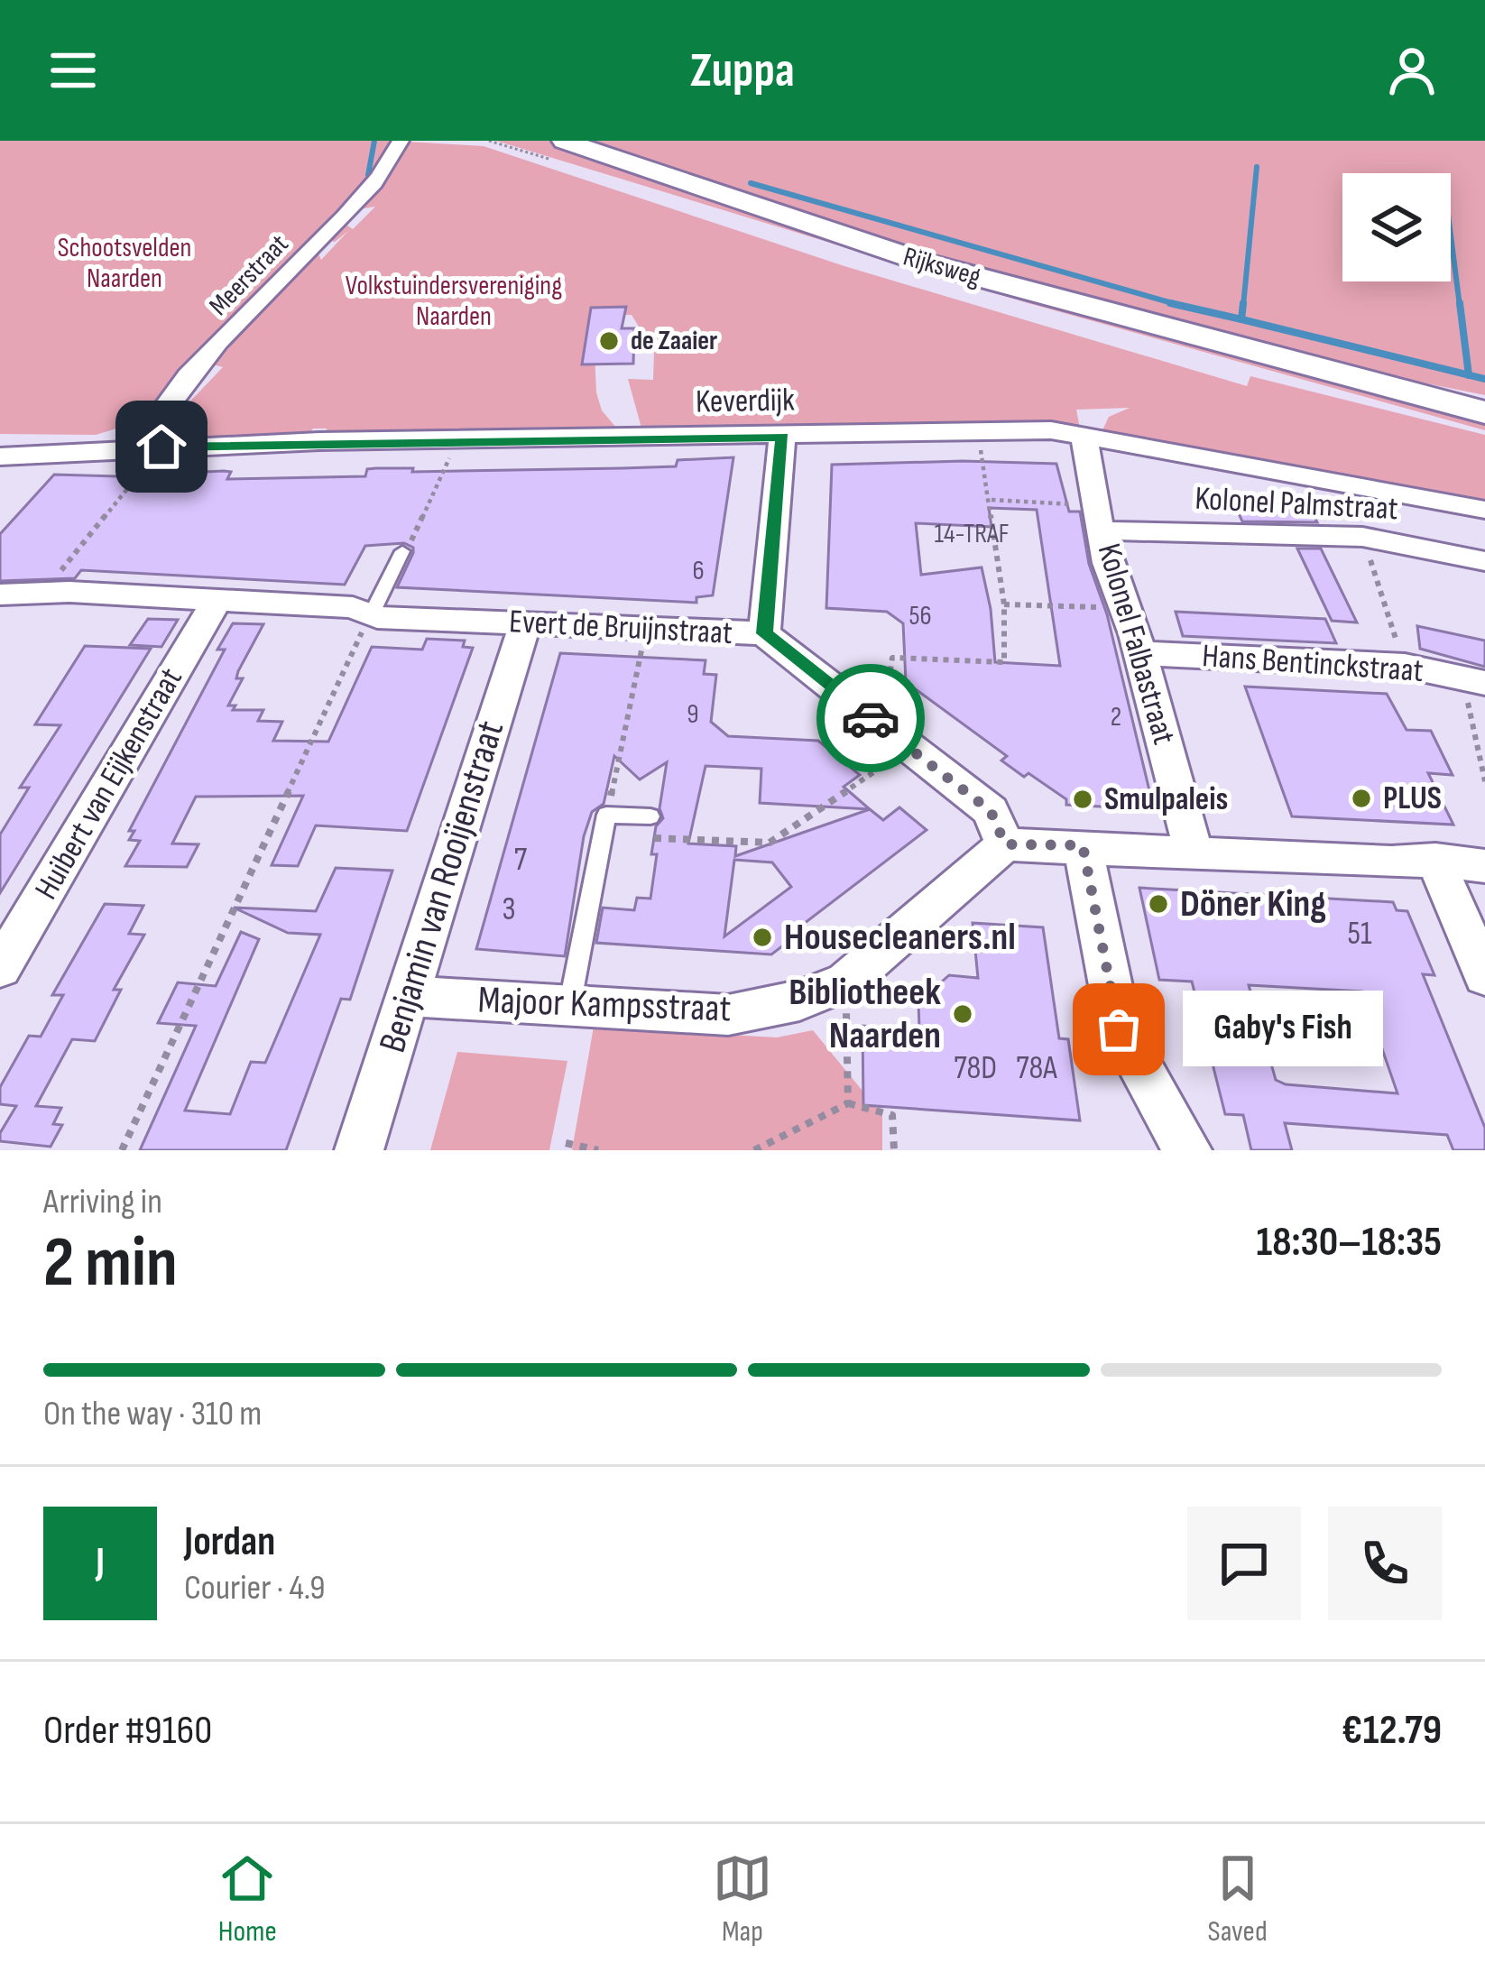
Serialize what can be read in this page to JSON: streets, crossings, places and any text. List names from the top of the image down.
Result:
{
  "streets": {
    "main road": ["Rijksweg"],
    "street": [
      "Meerstraat",
      "Keverdijk",
      "Kolonel Palmstraat",
      "Evert de Bruijnstraat",
      "Kolonel Falbastraat",
      "Hans Bentinckstraat",
      "Huibert van Eijkenstraat",
      "Benjamin van Rooijenstraat",
      "Majoor Kampsstraat"
    ]
  },
  "crossings": [
    ["Meerstraat", "Keverdijk"],
    ["Keverdijk", "Kolonel Falbastraat"],
    ["Kolonel Palmstraat", "Kolonel Falbastraat"],
    ["Evert de Bruijnstraat", "Huibert van Eijkenstraat"],
    ["Evert de Bruijnstraat", "Benjamin van Rooijenstraat"],
    ["Evert de Bruijnstraat", "Majoor Kampsstraat"],
    ["Kolonel Falbastraat", "Hans Bentinckstraat"],
    ["Benjamin van Rooijenstraat", "Majoor Kampsstraat"]
  ],
  "parks": ["Schootsvelden Naarden", "Volkstuindersvereniging Naarden"],
  "places": [
    "de Zaaier",
    "PLUS",
    "Smulpaleis",
    "Döner King",
    "Housecleaners.nl",
    "Bibliotheek Naarden",
    "Gaby's Fish"
  ],
  "house_numbers": [
    "14-TRAF",
    "6",
    "56",
    "9",
    "2",
    "7",
    "3",
    "51",
    "78D",
    "78A"
  ],
  "page": {
    "header": "Zuppa",
    "bubble": "Gaby's Fish",
    "heading": ["2 min", "Arriving in", "18:30–18:35"],
    "panel": [
      "Jordan",
      "Courier · 4.9",
      "Order #9160",
      "€12.79"
    ],
    "bar": "On the way · 310 m",
    "round": "J",
    "tabs": ["Home", "Map", "Saved"]
  }
}
